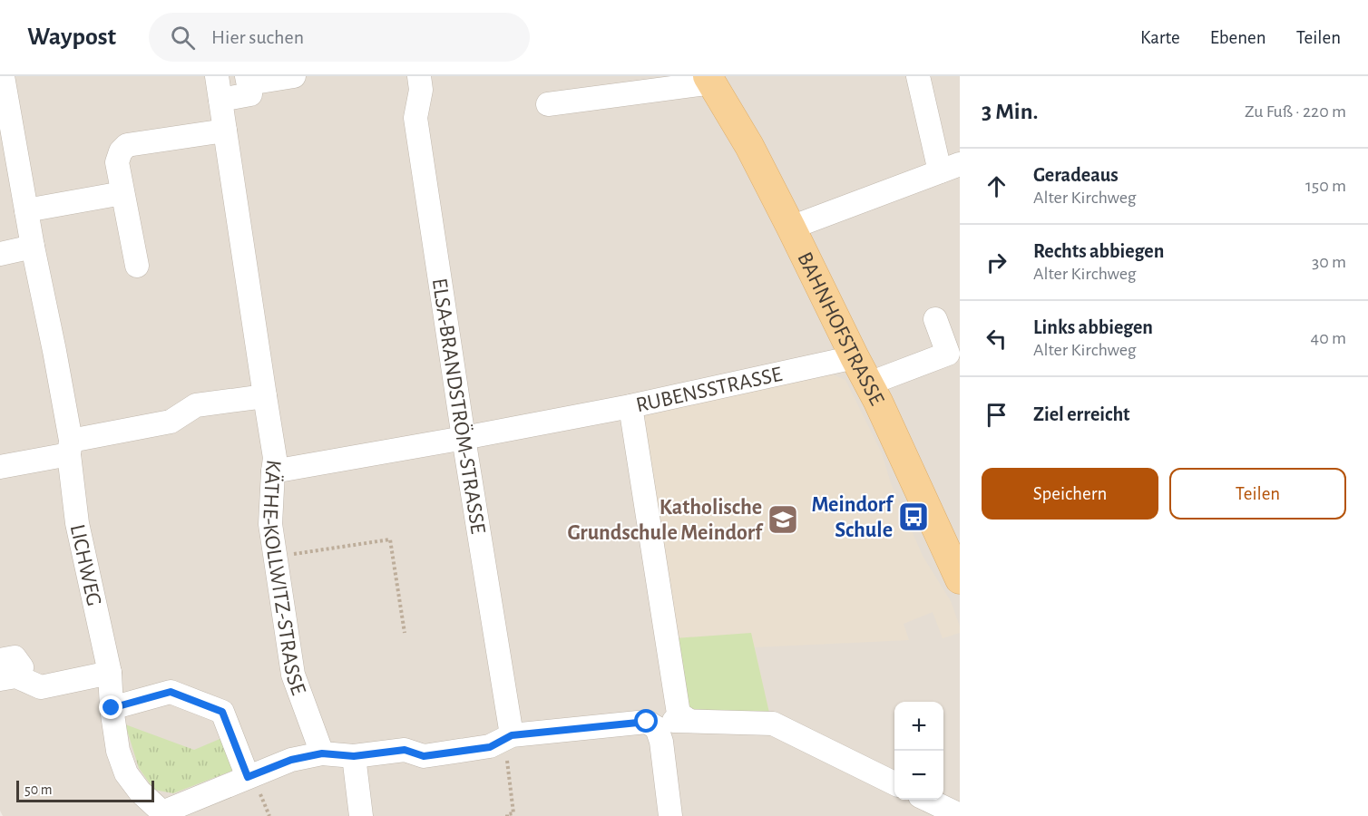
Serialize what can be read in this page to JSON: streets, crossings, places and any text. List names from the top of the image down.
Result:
{
  "streets": {
    "main road": ["BAHNHOFSTRASSE"],
    "street": [
      "RUBENSSTRASSE",
      "ELSA-BRANDSTRÖM-STRASSE",
      "LICHWEG",
      "KÄTHE-KOLLWITZ-STRASSE"
    ]
  },
  "crossings": [
    ["BAHNHOFSTRASSE", "RUBENSSTRASSE"],
    ["RUBENSSTRASSE", "ELSA-BRANDSTRÖM-STRASSE"],
    ["RUBENSSTRASSE", "KÄTHE-KOLLWITZ-STRASSE"]
  ],
  "places": {
    "bus stop": ["Meindorf Schule"],
    "school or university": ["Katholische Grundschule Meindorf"]
  },
  "scale_bar": "50 m",
  "page": {
    "header": "Waypost",
    "search": "Hier suchen",
    "nav": ["Karte", "Ebenen", "Teilen"],
    "heading": ["3 Min.", "Zu Fuß · 220 m"],
    "list": [
      ["Geradeaus", "Alter Kirchweg", "150 m"],
      ["Rechts abbiegen", "Alter Kirchweg", "30 m"],
      ["Links abbiegen", "Alter Kirchweg", "40 m"],
      "Ziel erreicht"
    ],
    "buttons": ["Speichern", "Teilen"],
    "map_buttons": ["+", "−"],
    "scale": "50 m"
  }
}
